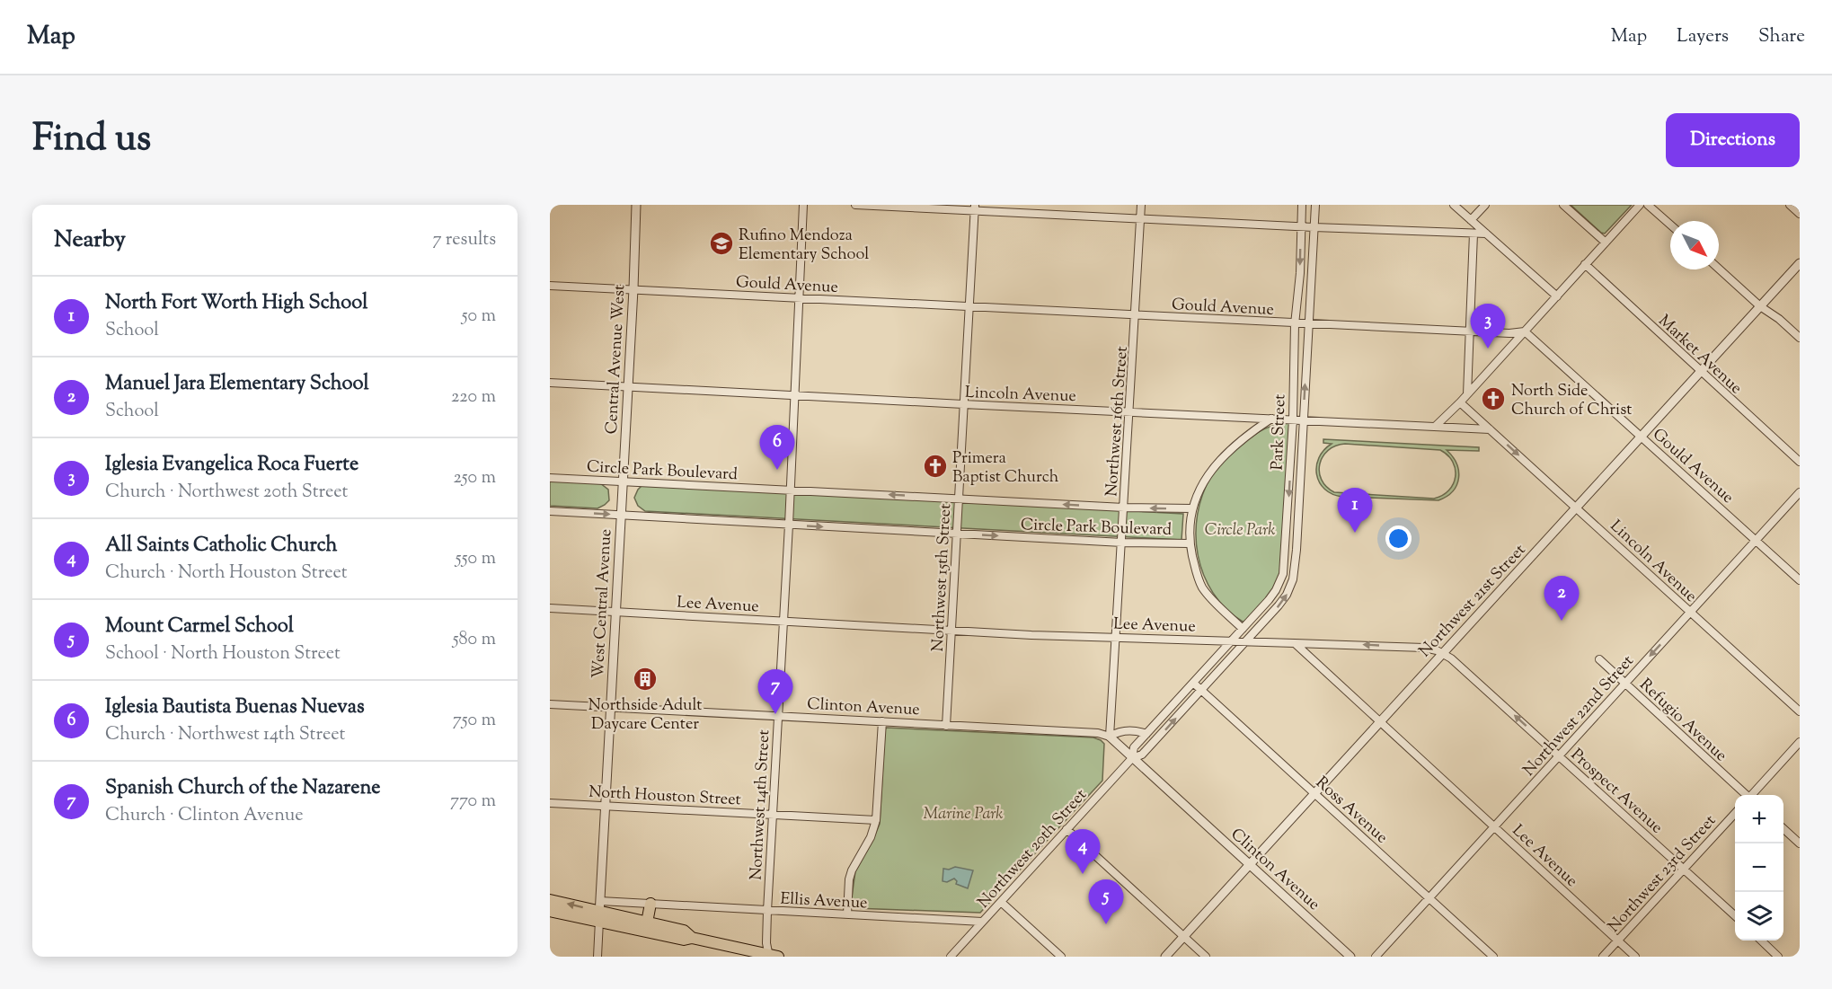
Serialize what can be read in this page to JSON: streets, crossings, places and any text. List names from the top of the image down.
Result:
{
  "streets": {
    "street": [
      "Gould Avenue",
      "Market Avenue",
      "Central Avenue West",
      "Lincoln Avenue",
      "Northwest 16th Street",
      "Park Street",
      "Circle Park Boulevard",
      "Northwest 15th Street",
      "Northwest 21st Street",
      "West Central Avenue",
      "Lee Avenue",
      "Clinton Avenue",
      "Northwest 22nd Street",
      "Refugio Avenue",
      "Prospect Avenue",
      "North Houston Street",
      "Northwest 14th Street",
      "Ross Avenue",
      "Northwest 20th Street",
      "Northwest 23rd Street",
      "Ellis Avenue"
    ]
  },
  "crossings": [
    ["Gould Avenue", "Central Avenue West"],
    ["Gould Avenue", "Northwest 16th Street"],
    ["Gould Avenue", "Park Street"],
    ["Gould Avenue", "Northwest 15th Street"],
    ["Gould Avenue", "Northwest 21st Street"],
    ["Gould Avenue", "Northwest 22nd Street"],
    ["Gould Avenue", "Northwest 14th Street"],
    ["Market Avenue", "Northwest 21st Street"],
    ["Central Avenue West", "Lincoln Avenue"],
    ["Central Avenue West", "Circle Park Boulevard"],
    ["Central Avenue West", "West Central Avenue"],
    ["Lincoln Avenue", "Northwest 16th Street"],
    ["Lincoln Avenue", "Park Street"],
    ["Lincoln Avenue", "Northwest 15th Street"],
    ["Lincoln Avenue", "Northwest 21st Street"],
    ["Lincoln Avenue", "Northwest 22nd Street"],
    ["Lincoln Avenue", "Northwest 14th Street"],
    ["Northwest 16th Street", "Circle Park Boulevard"],
    ["Northwest 16th Street", "Lee Avenue"],
    ["Northwest 16th Street", "Clinton Avenue"],
    ["Park Street", "Lee Avenue"],
    ["Park Street", "Northwest 20th Street"],
    ["Circle Park Boulevard", "Northwest 15th Street"],
    ["Circle Park Boulevard", "West Central Avenue"],
    ["Circle Park Boulevard", "Northwest 14th Street"],
    ["Northwest 15th Street", "Lee Avenue"],
    ["Northwest 15th Street", "Clinton Avenue"],
    ["Northwest 21st Street", "Lee Avenue"],
    ["Northwest 21st Street", "Clinton Avenue"],
    ["Northwest 21st Street", "Prospect Avenue"],
    ["Northwest 21st Street", "Ross Avenue"],
    ["West Central Avenue", "Lee Avenue"],
    ["West Central Avenue", "Clinton Avenue"],
    ["West Central Avenue", "North Houston Street"],
    ["West Central Avenue", "Ellis Avenue"],
    ["Lee Avenue", "Northwest 22nd Street"],
    ["Lee Avenue", "Prospect Avenue"],
    ["Lee Avenue", "Northwest 14th Street"],
    ["Lee Avenue", "Northwest 20th Street"],
    ["Lee Avenue", "Northwest 23rd Street"],
    ["Clinton Avenue", "Northwest 14th Street"],
    ["Clinton Avenue", "Northwest 20th Street"],
    ["Northwest 22nd Street", "Refugio Avenue"],
    ["Northwest 22nd Street", "Prospect Avenue"],
    ["Northwest 22nd Street", "Ross Avenue"],
    ["Prospect Avenue", "Northwest 23rd Street"],
    ["North Houston Street", "Northwest 14th Street"],
    ["Northwest 14th Street", "Ellis Avenue"],
    ["Ross Avenue", "Northwest 20th Street"],
    ["Northwest 20th Street", "Ellis Avenue"]
  ],
  "one_way": ["Prospect Avenue"],
  "parks": ["Circle Park", "Marine Park"],
  "places": {
    "school or university": ["Rufino Mendoza Elementary School"],
    "church": ["North Side Church of Christ", "Primera Baptist Church"],
    "building": ["Northside Adult Daycare Center"]
  },
  "north": "bottom right",
  "page": {
    "header": "Map",
    "nav": ["Map", "Layers", "Share"],
    "title": "Find us",
    "buttons": "Directions",
    "heading": ["Nearby", "7 results"],
    "list": [
      {
        "mark": "1",
        "name": "North Fort Worth High School",
        "note": "School",
        "value": "50 m"
      },
      {
        "mark": "2",
        "name": "Manuel Jara Elementary School",
        "note": "School",
        "value": "220 m"
      },
      {
        "mark": "3",
        "name": "Iglesia Evangelica Roca Fuerte",
        "note": "Church · Northwest 20th Street",
        "value": "250 m"
      },
      {
        "mark": "4",
        "name": "All Saints Catholic Church",
        "note": "Church · North Houston Street",
        "value": "550 m"
      },
      {
        "mark": "5",
        "name": "Mount Carmel School",
        "note": "School · North Houston Street",
        "value": "580 m"
      },
      {
        "mark": "6",
        "name": "Iglesia Bautista Buenas Nuevas",
        "note": "Church · Northwest 14th Street",
        "value": "750 m"
      },
      {
        "mark": "7",
        "name": "Spanish Church of the Nazarene",
        "note": "Church · Clinton Avenue",
        "value": "770 m"
      }
    ],
    "pins": [
      "3",
      "6",
      "1",
      "2",
      "7",
      "4",
      "5"
    ],
    "map_buttons": ["+", "−"]
  }
}
